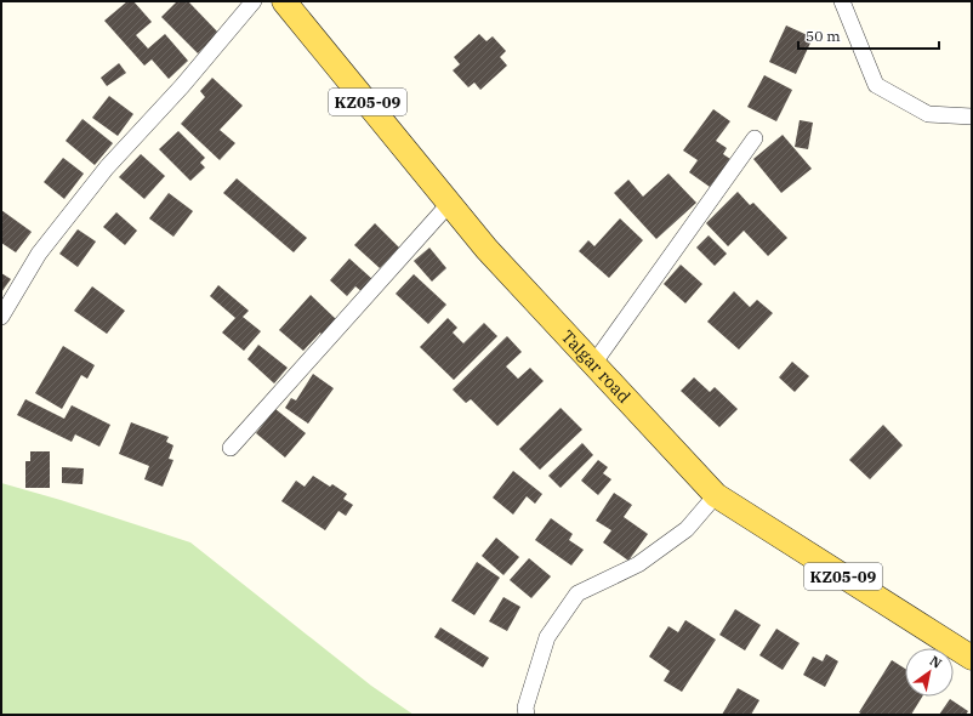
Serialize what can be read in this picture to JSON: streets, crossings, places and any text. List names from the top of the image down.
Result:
{
  "streets": {
    "main road": ["KZ05-09", "Talgar road"]
  },
  "scale_bar": "50 m",
  "north": "top right"
}
